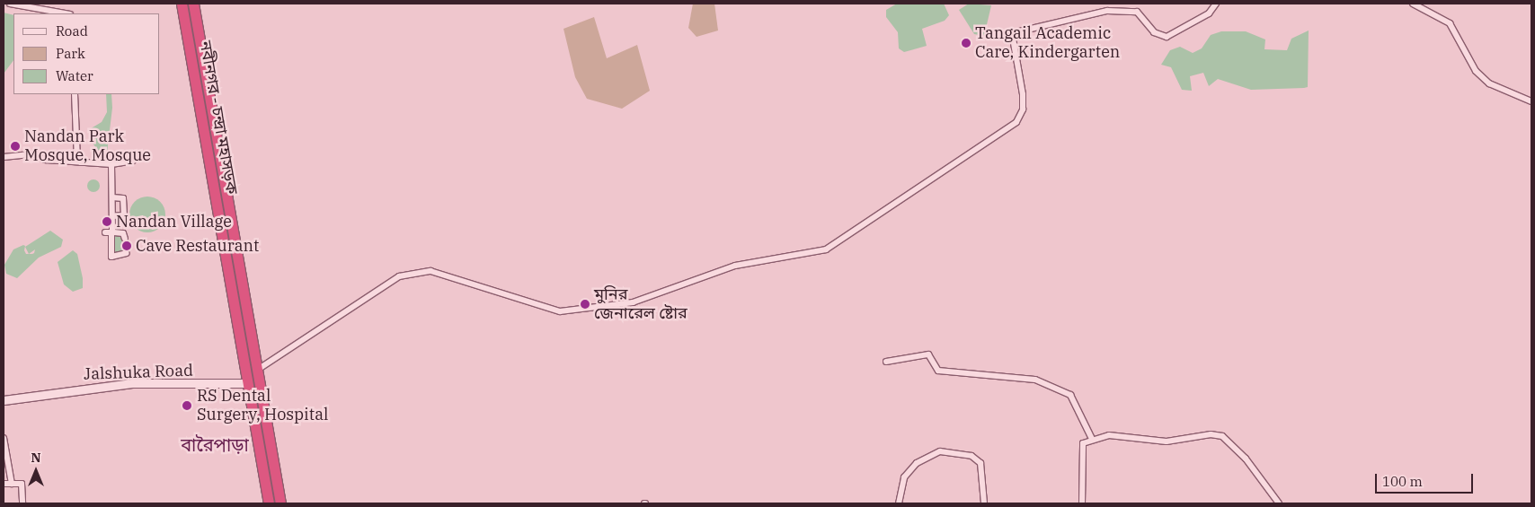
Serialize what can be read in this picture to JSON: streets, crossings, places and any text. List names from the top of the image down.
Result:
{
  "streets": {
    "highway": ["নবীনগর - চন্দ্রা মহাসড়ক"],
    "street": ["Jalshuka Road"]
  },
  "crossings": [
    ["নবীনগর - চন্দ্রা মহাসড়ক", "Jalshuka Road"]
  ],
  "districts": ["বারৈপাড়া"],
  "places": [
    "Tangail Academic Care, Kindergarten",
    "Nandan Park Mosque, Mosque",
    "Nandan Village",
    "Cave Restaurant",
    "মুনির জেনারেল ষ্টোর",
    "RS Dental Surgery, Hospital"
  ],
  "legend": ["Road", "Park", "Water"],
  "scale_bar": "100 m",
  "north": "top"
}
